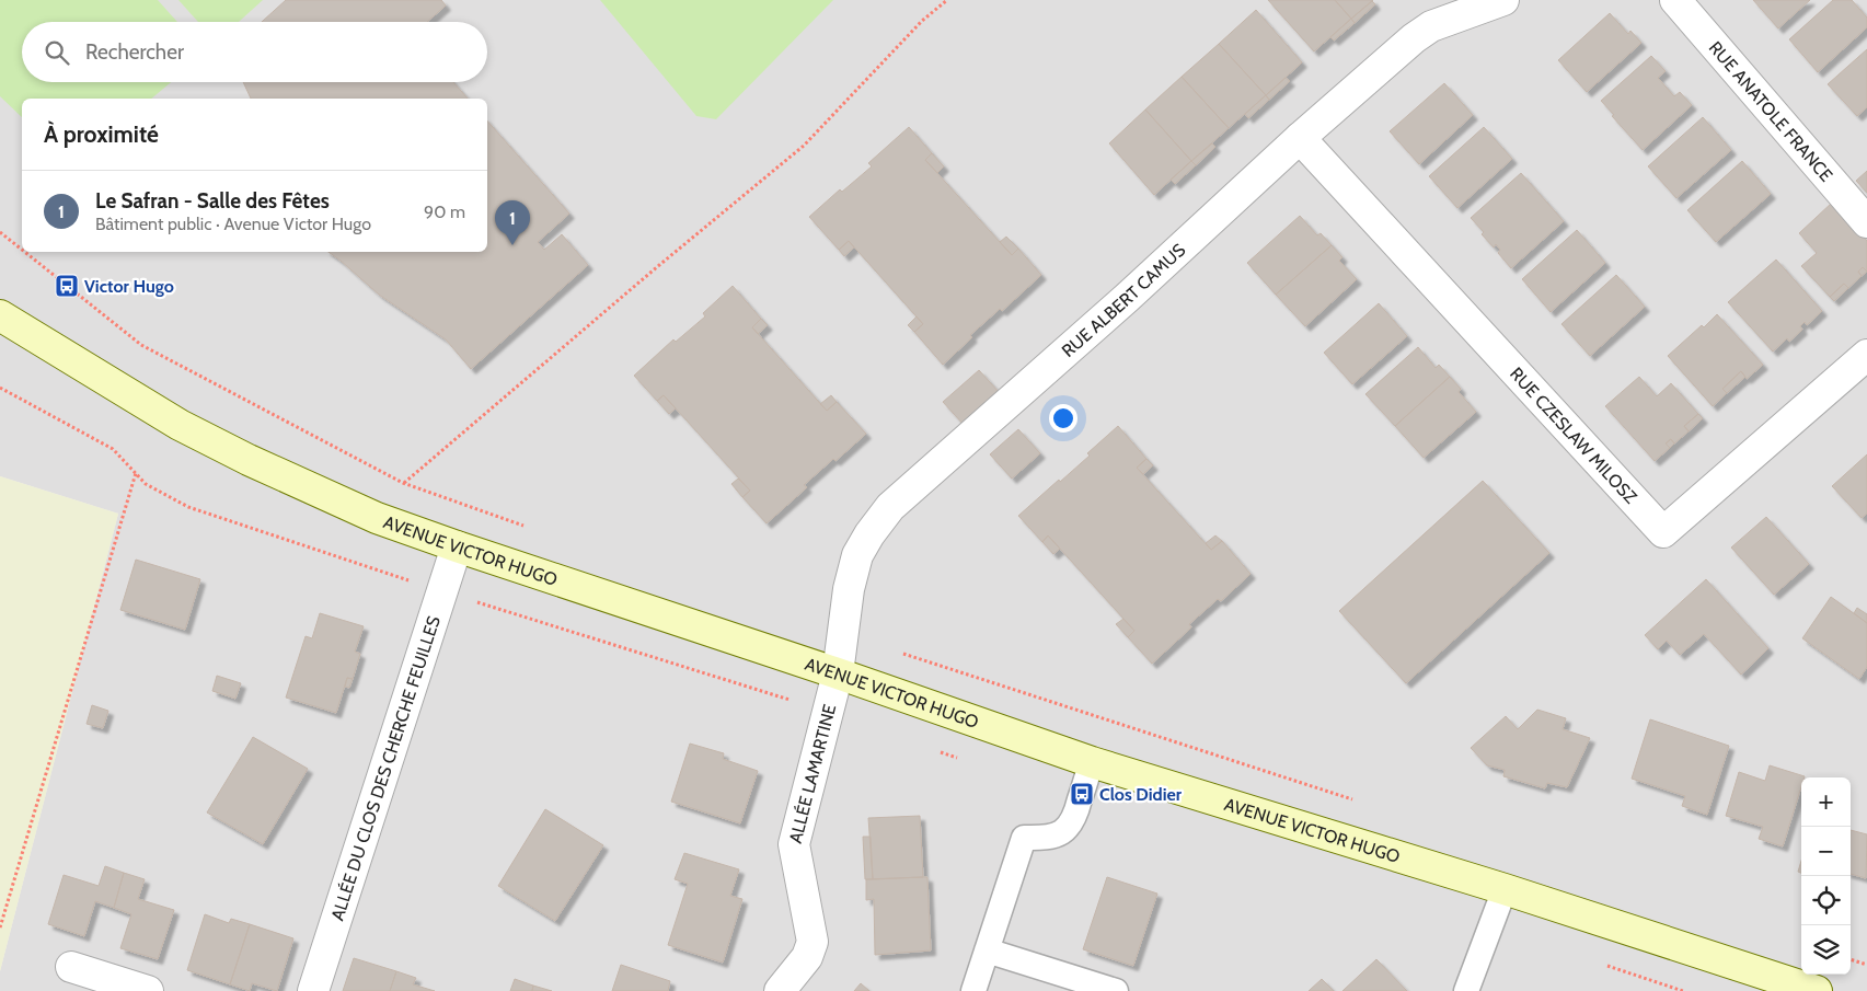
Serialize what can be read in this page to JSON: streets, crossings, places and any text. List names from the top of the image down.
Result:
{
  "streets": {
    "main road": ["AVENUE VICTOR HUGO"],
    "street": [
      "RUE ANATOLE FRANCE",
      "RUE ALBERT CAMUS",
      "RUE CZESLAW MILOSZ",
      "ALLÉE DU CLOS DES CHERCHE FEUILLES",
      "ALLÉE LAMARTINE"
    ]
  },
  "crossings": [
    ["RUE ALBERT CAMUS", "RUE CZESLAW MILOSZ"],
    ["RUE ALBERT CAMUS", "AVENUE VICTOR HUGO"],
    ["RUE ALBERT CAMUS", "ALLÉE LAMARTINE"],
    ["AVENUE VICTOR HUGO", "ALLÉE DU CLOS DES CHERCHE FEUILLES"],
    ["AVENUE VICTOR HUGO", "ALLÉE LAMARTINE"]
  ],
  "places": {
    "bus stop": ["Victor Hugo", "Clos Didier"]
  },
  "page": {
    "search": "Rechercher",
    "heading": "À proximité",
    "list": [
      {
        "mark": "1",
        "name": "Le Safran - Salle des Fêtes",
        "note": "Bâtiment public · Avenue Victor Hugo",
        "value": "90 m"
      }
    ],
    "pins": "1",
    "map_buttons": ["+", "−"]
  }
}
